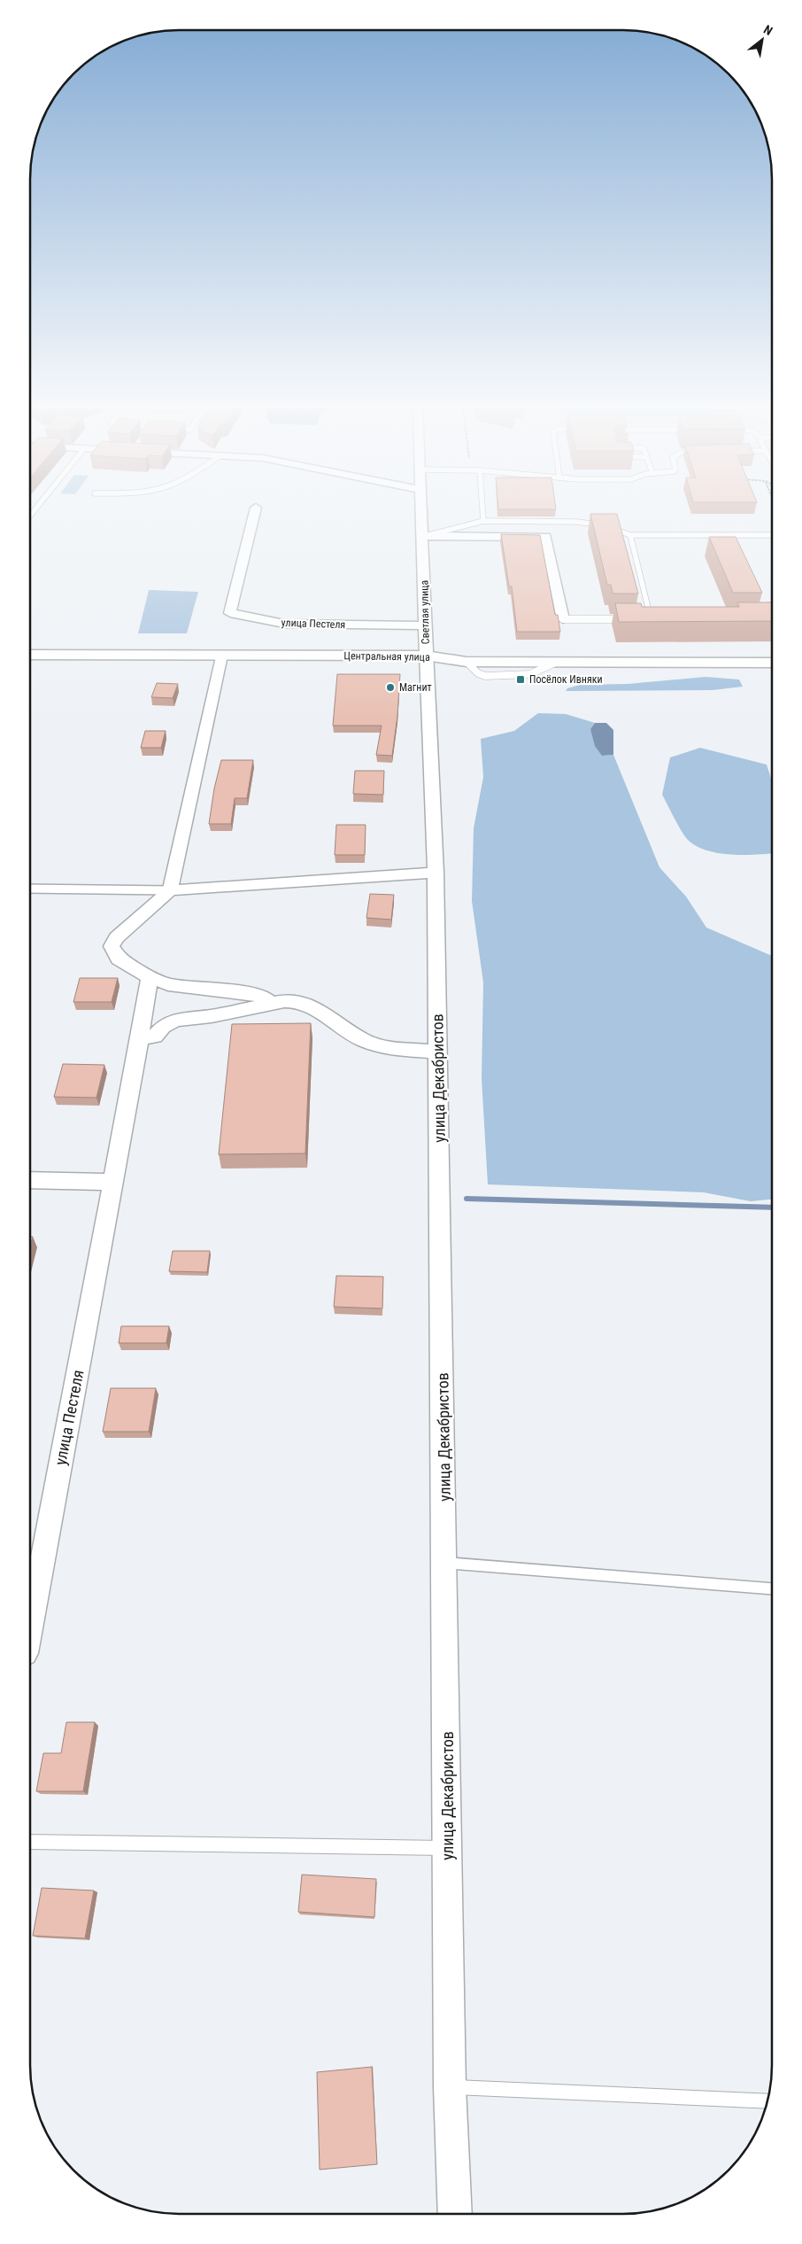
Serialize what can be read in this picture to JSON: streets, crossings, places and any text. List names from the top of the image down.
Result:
{
  "streets": {
    "street": [
      "Светлая улица",
      "улица Пестеля",
      "Центральная улица",
      "улица Декабристов"
    ]
  },
  "crossings": [
    ["Светлая улица", "улица Пестеля"],
    ["Светлая улица", "Центральная улица"],
    ["Светлая улица", "улица Декабристов"],
    ["Центральная улица", "улица Декабристов"]
  ],
  "places": {
    "transit": ["Посёлок Ивняки"],
    "other": ["Магнит"]
  },
  "north": "top right"
}
